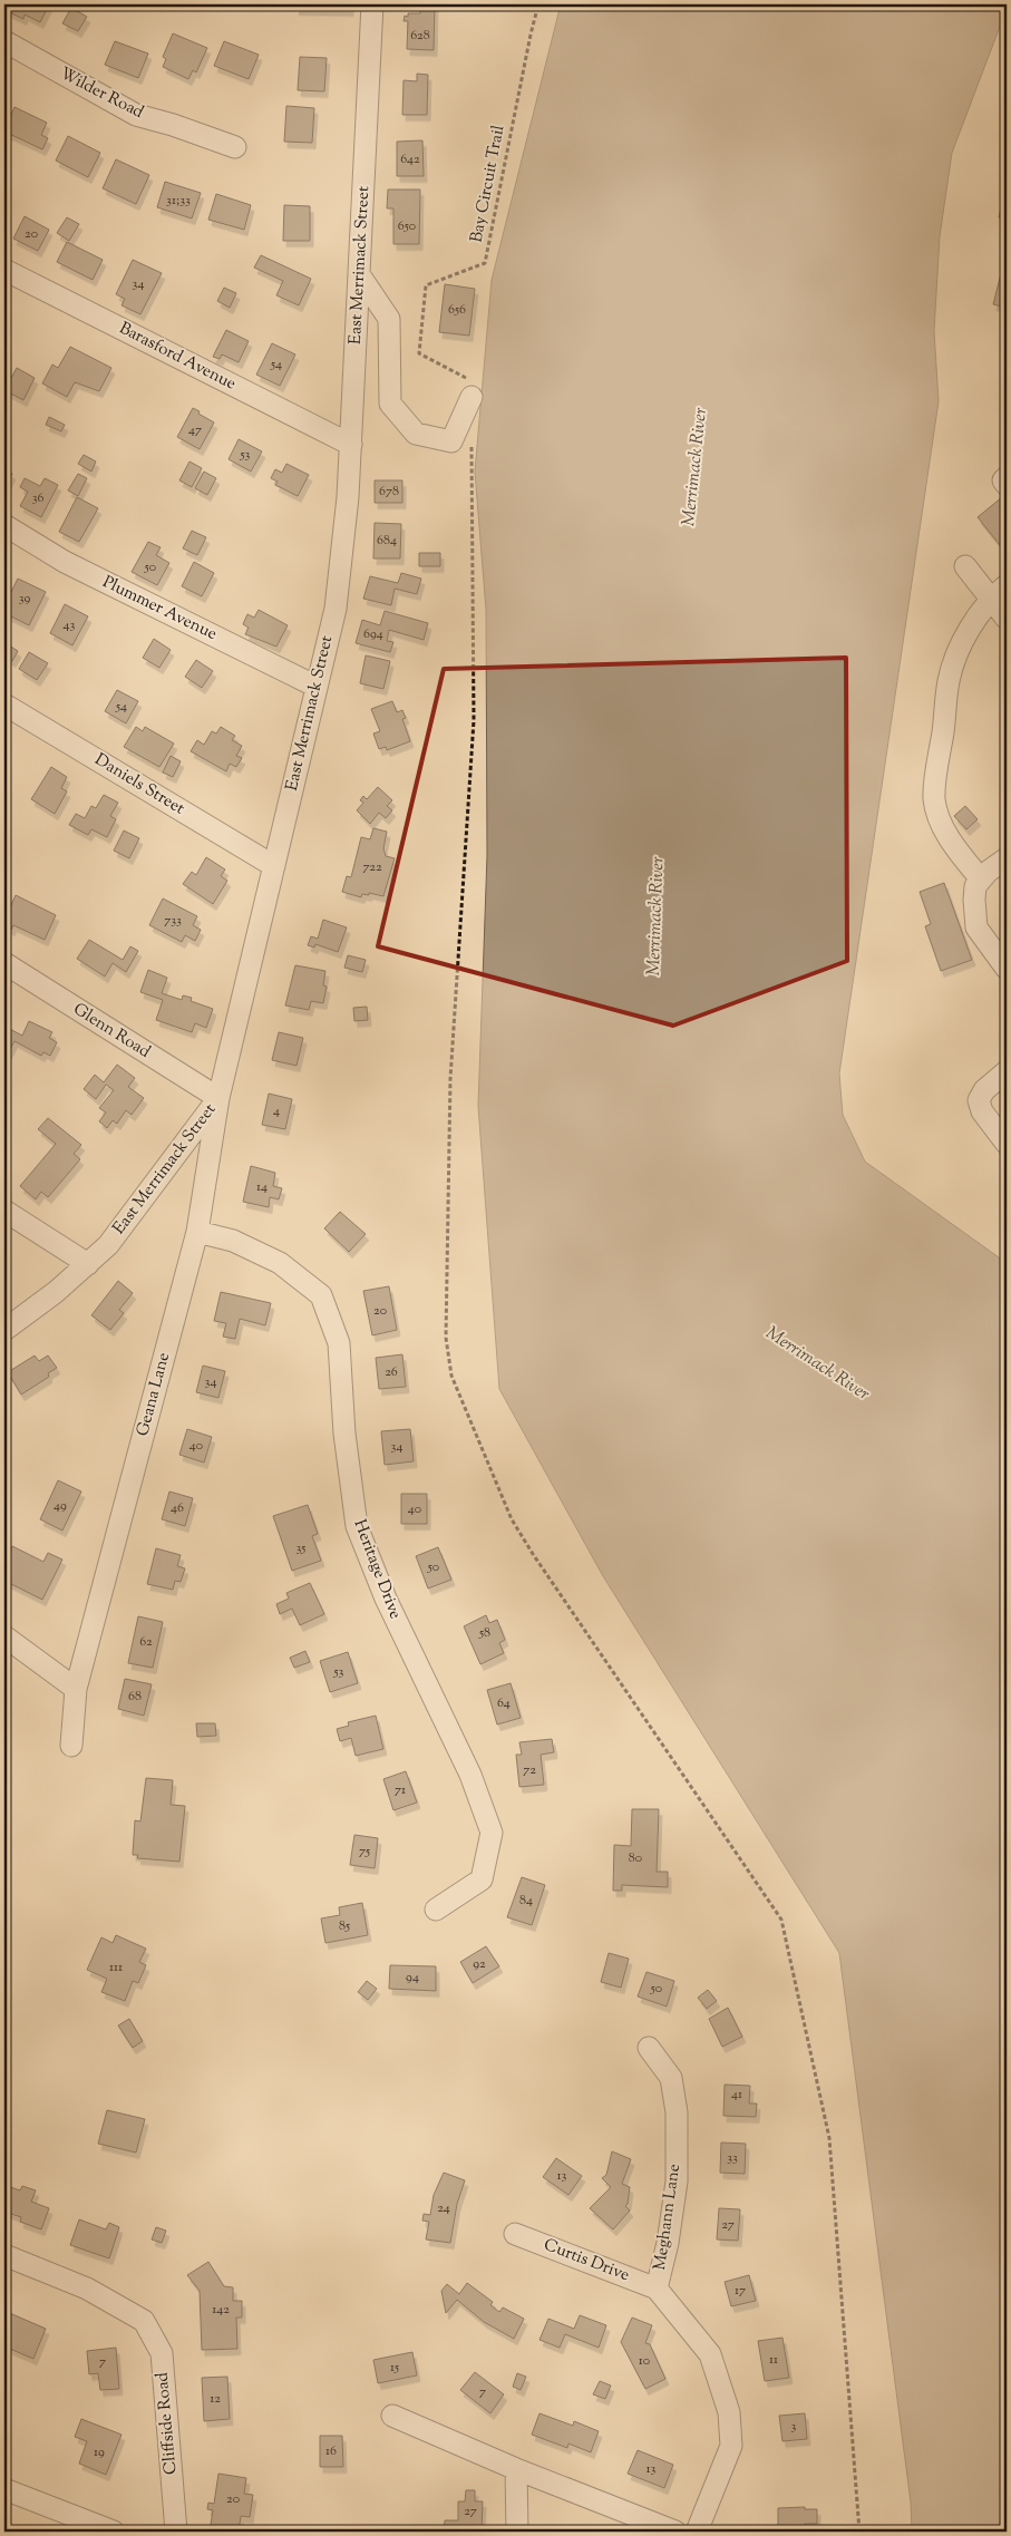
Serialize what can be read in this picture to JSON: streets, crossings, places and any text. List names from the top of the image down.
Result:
{
  "streets": {
    "street": [
      "Wilder Road",
      "East Merrimack Street",
      "Barasford Avenue",
      "Plummer Avenue",
      "Daniels Street",
      "Glenn Road",
      "Geana Lane",
      "Heritage Drive",
      "Meghann Lane",
      "Curtis Drive",
      "Cliffside Road"
    ],
    "path": ["Bay Circuit Trail"]
  },
  "crossings": [
    ["East Merrimack Street", "Barasford Avenue"],
    ["East Merrimack Street", "Plummer Avenue"],
    ["East Merrimack Street", "Daniels Street"],
    ["East Merrimack Street", "Glenn Road"],
    ["East Merrimack Street", "Geana Lane"],
    ["Glenn Road", "Geana Lane"],
    ["Geana Lane", "Heritage Drive"],
    ["Meghann Lane", "Curtis Drive"]
  ],
  "water": ["Merrimack River"],
  "house_numbers": [
    "628",
    "642",
    "31;33",
    "650",
    "20",
    "34",
    "656",
    "54",
    "47",
    "53",
    "678",
    "36",
    "684",
    "50",
    "39",
    "43",
    "694",
    "54",
    "722",
    "733",
    "4",
    "14",
    "20",
    "26",
    "34",
    "40",
    "34",
    "49",
    "46",
    "40",
    "35",
    "50",
    "58",
    "62",
    "53",
    "68",
    "64",
    "72",
    "71",
    "75",
    "80",
    "84",
    "85",
    "92",
    "111",
    "94",
    "50",
    "41",
    "33",
    "13",
    "24",
    "27",
    "17",
    "142",
    "11",
    "10",
    "7",
    "15",
    "7",
    "12",
    "3",
    "16",
    "19",
    "13",
    "20",
    "27"
  ]
}
